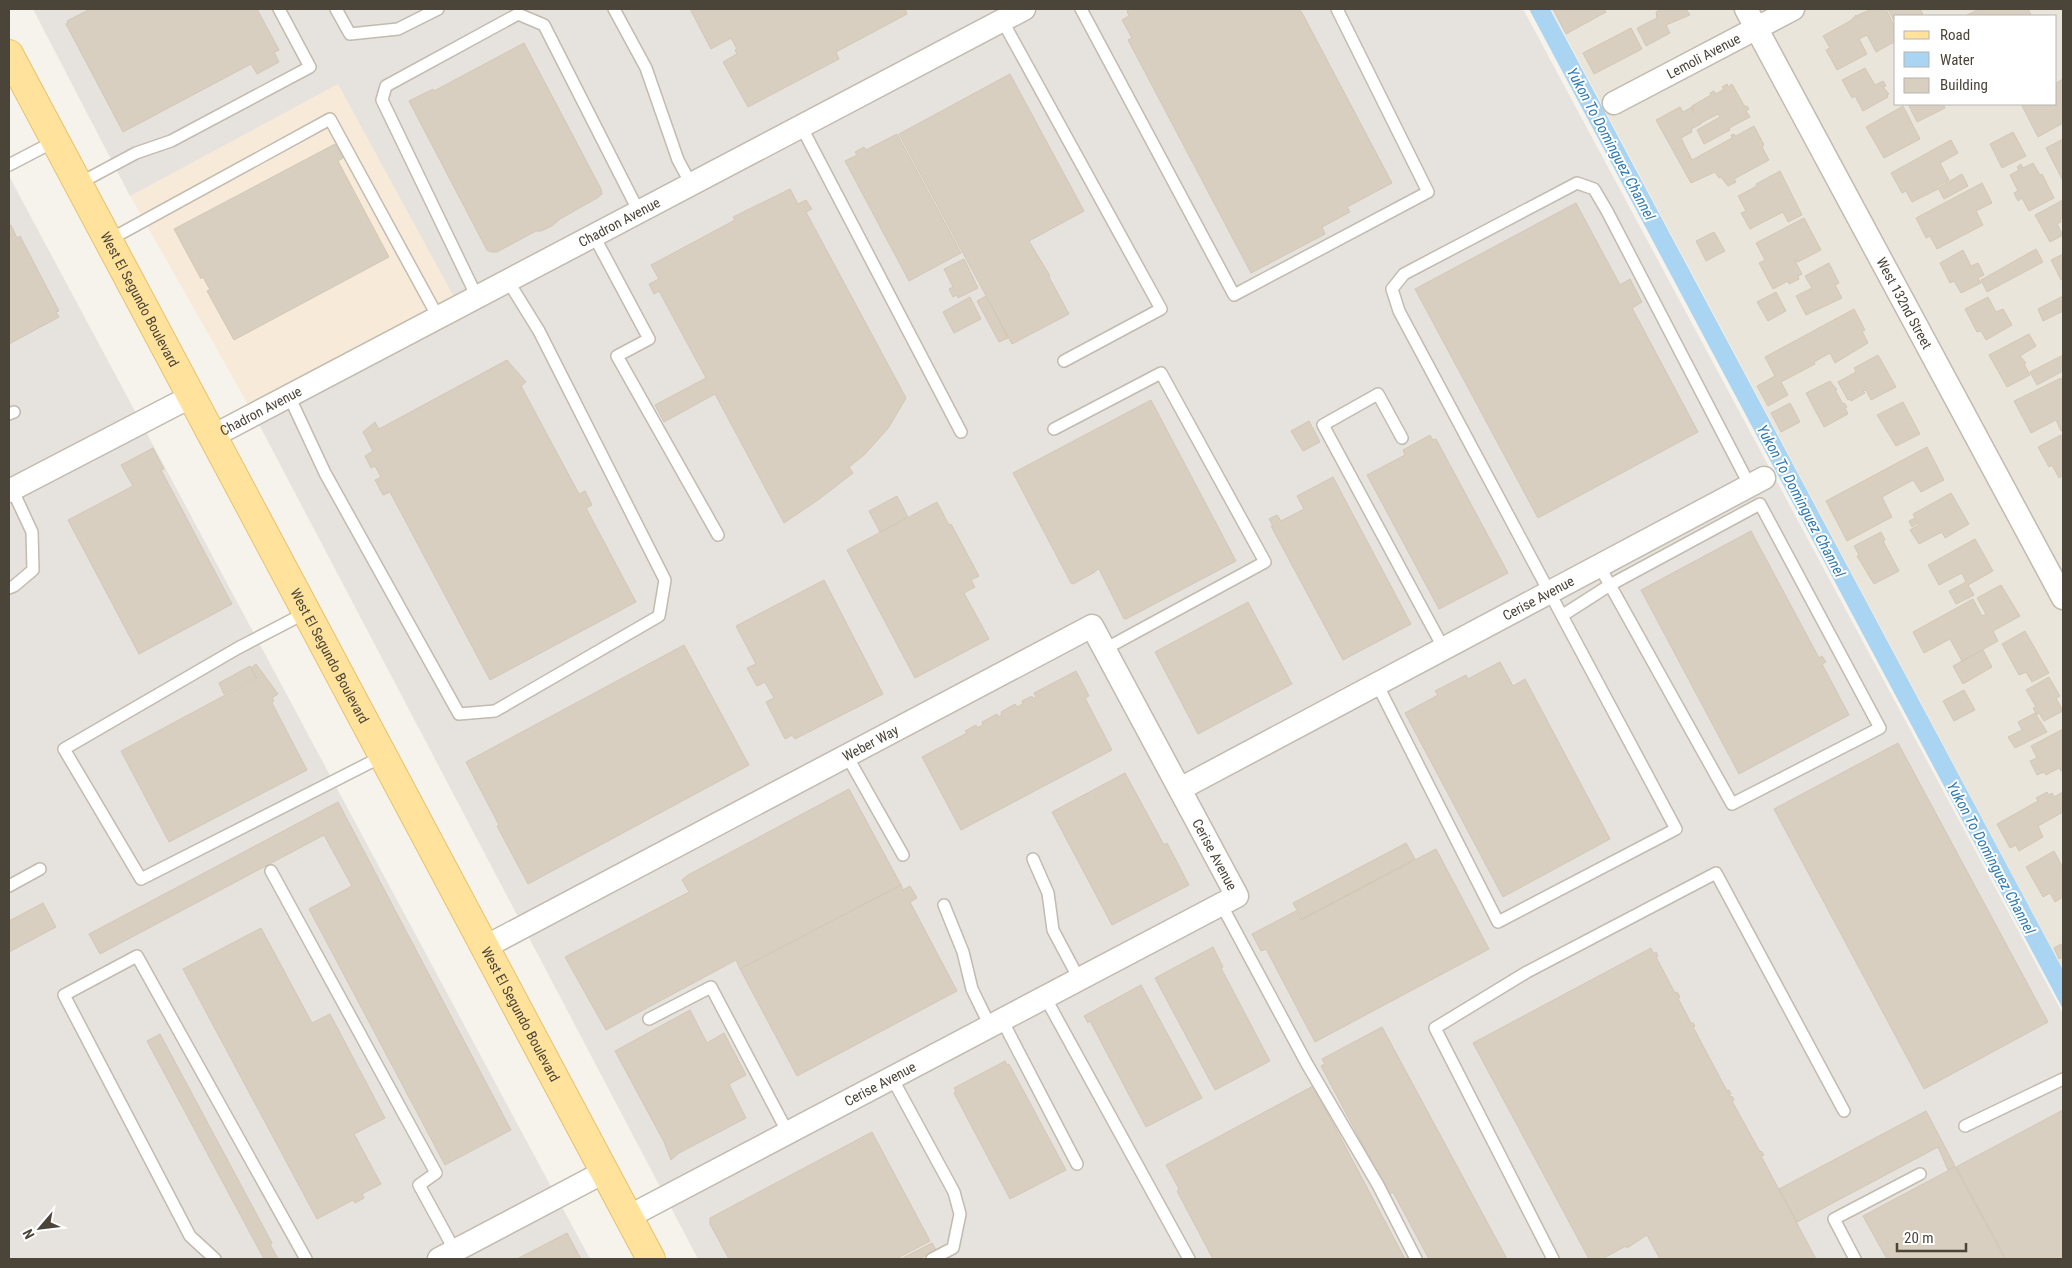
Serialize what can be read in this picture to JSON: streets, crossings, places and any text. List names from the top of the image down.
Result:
{
  "streets": {
    "main road": ["West El Segundo Boulevard"],
    "street": [
      "Lemoli Avenue",
      "Chadron Avenue",
      "West 132nd Street",
      "Cerise Avenue",
      "Weber Way"
    ]
  },
  "crossings": [
    ["Lemoli Avenue", "West 132nd Street"],
    ["Chadron Avenue", "West El Segundo Boulevard"],
    ["West El Segundo Boulevard", "Cerise Avenue"],
    ["West El Segundo Boulevard", "Weber Way"],
    ["Cerise Avenue", "Weber Way"]
  ],
  "water": ["Yukon To Dominguez Channel"],
  "legend": ["Road", "Water", "Building"],
  "scale_bar": "20 m",
  "north": "bottom left"
}
